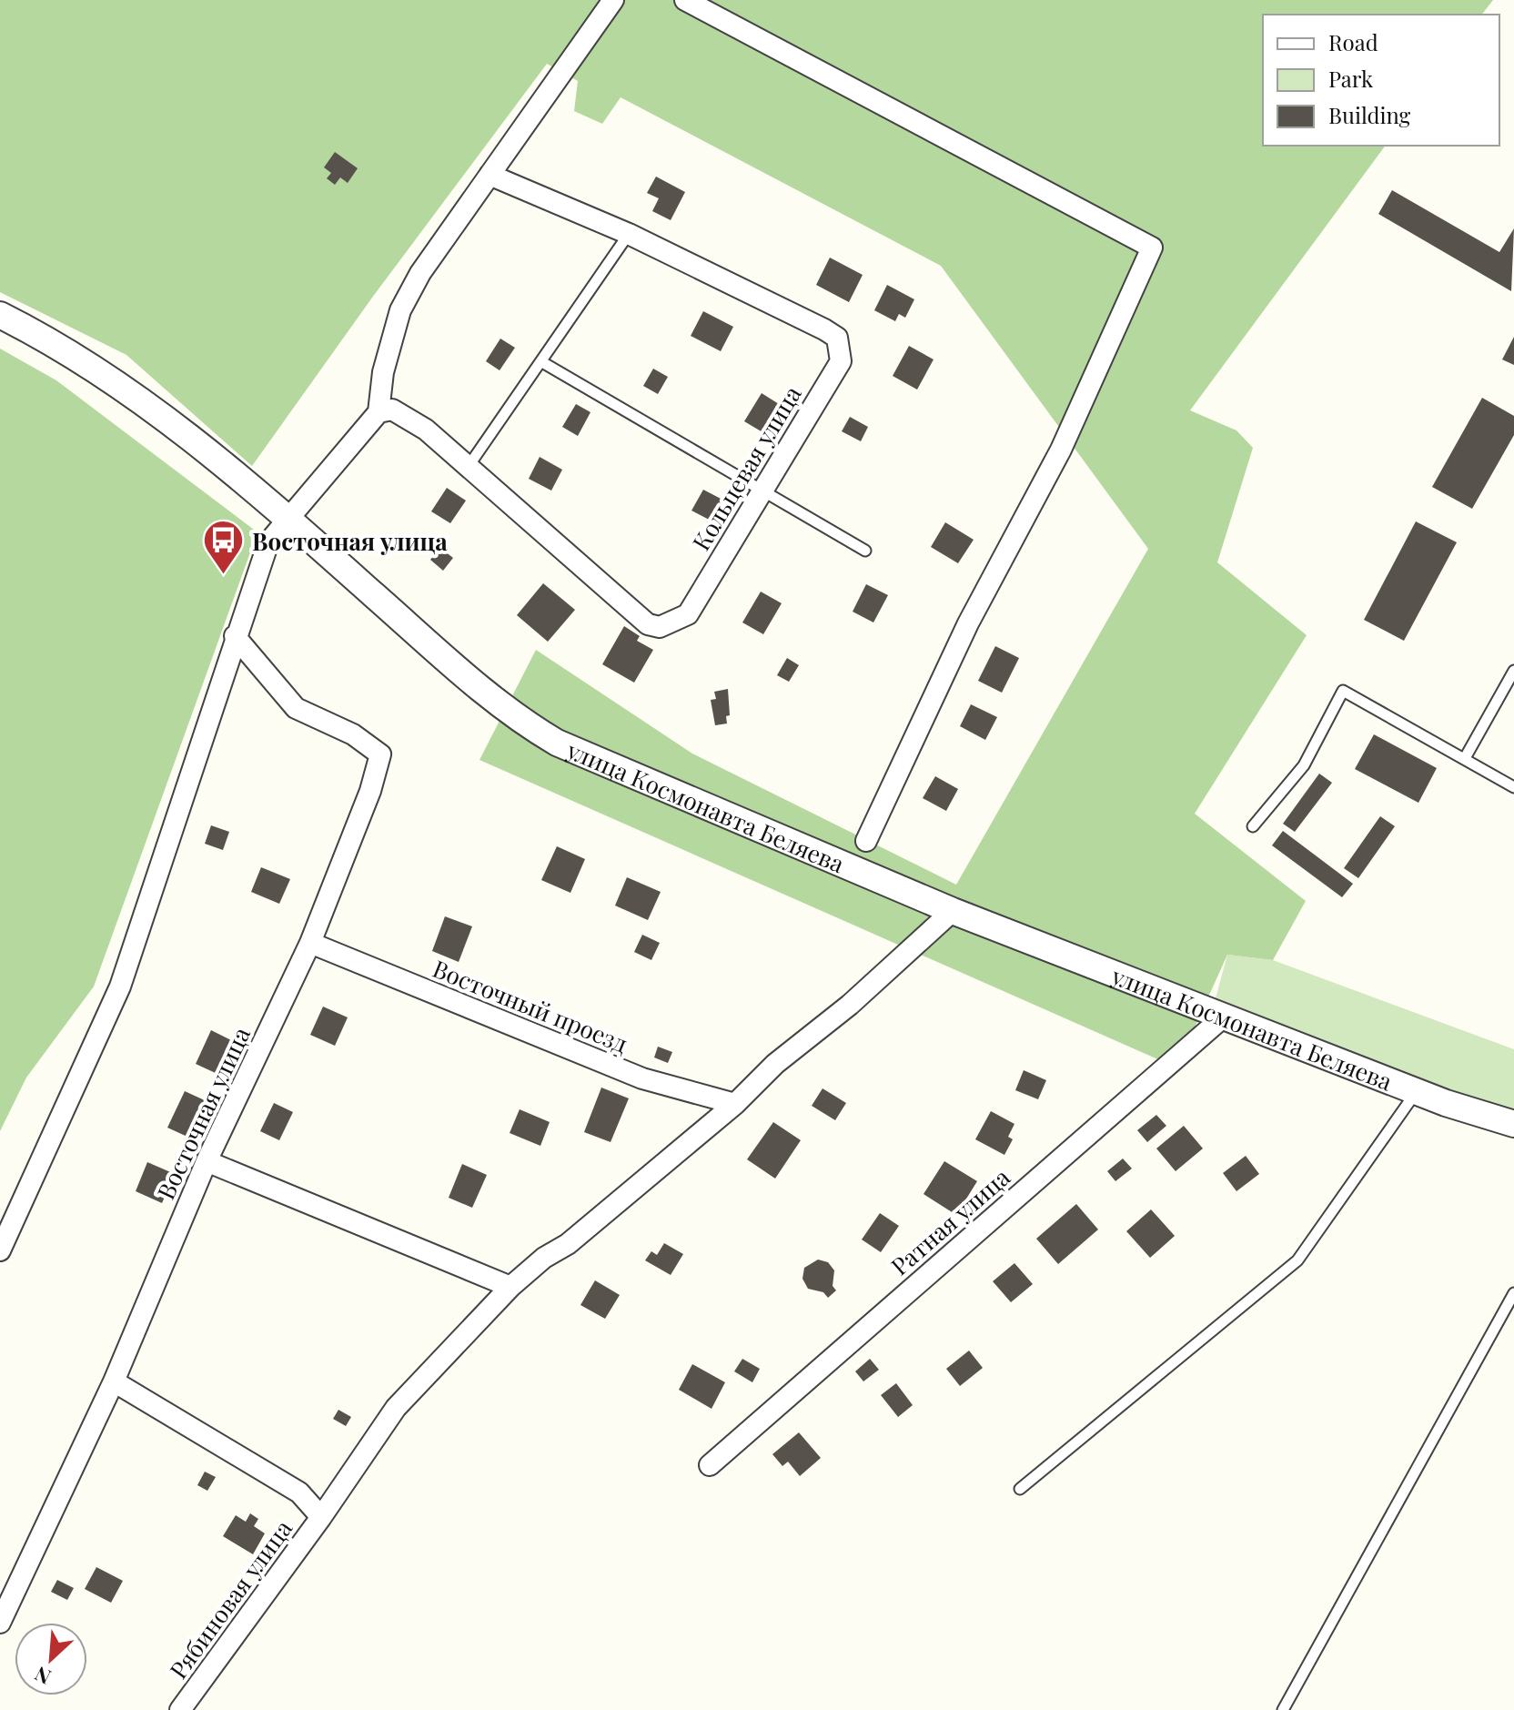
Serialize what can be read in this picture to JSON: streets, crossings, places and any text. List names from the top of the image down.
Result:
{
  "streets": {
    "street": [
      "Кольцевая улица",
      "улица Космонавта Беляева",
      "Восточный проезд",
      "Восточная улица",
      "Ратная улица",
      "Рябиновая улица"
    ]
  },
  "crossings": [
    ["улица Космонавта Беляева", "Ратная улица"],
    ["улица Космонавта Беляева", "Рябиновая улица"],
    ["Восточный проезд", "Восточная улица"],
    ["Восточный проезд", "Рябиновая улица"]
  ],
  "places": {
    "bus stop": ["Восточная улица"]
  },
  "legend": ["Road", "Park", "Building"],
  "north": "bottom left"
}
